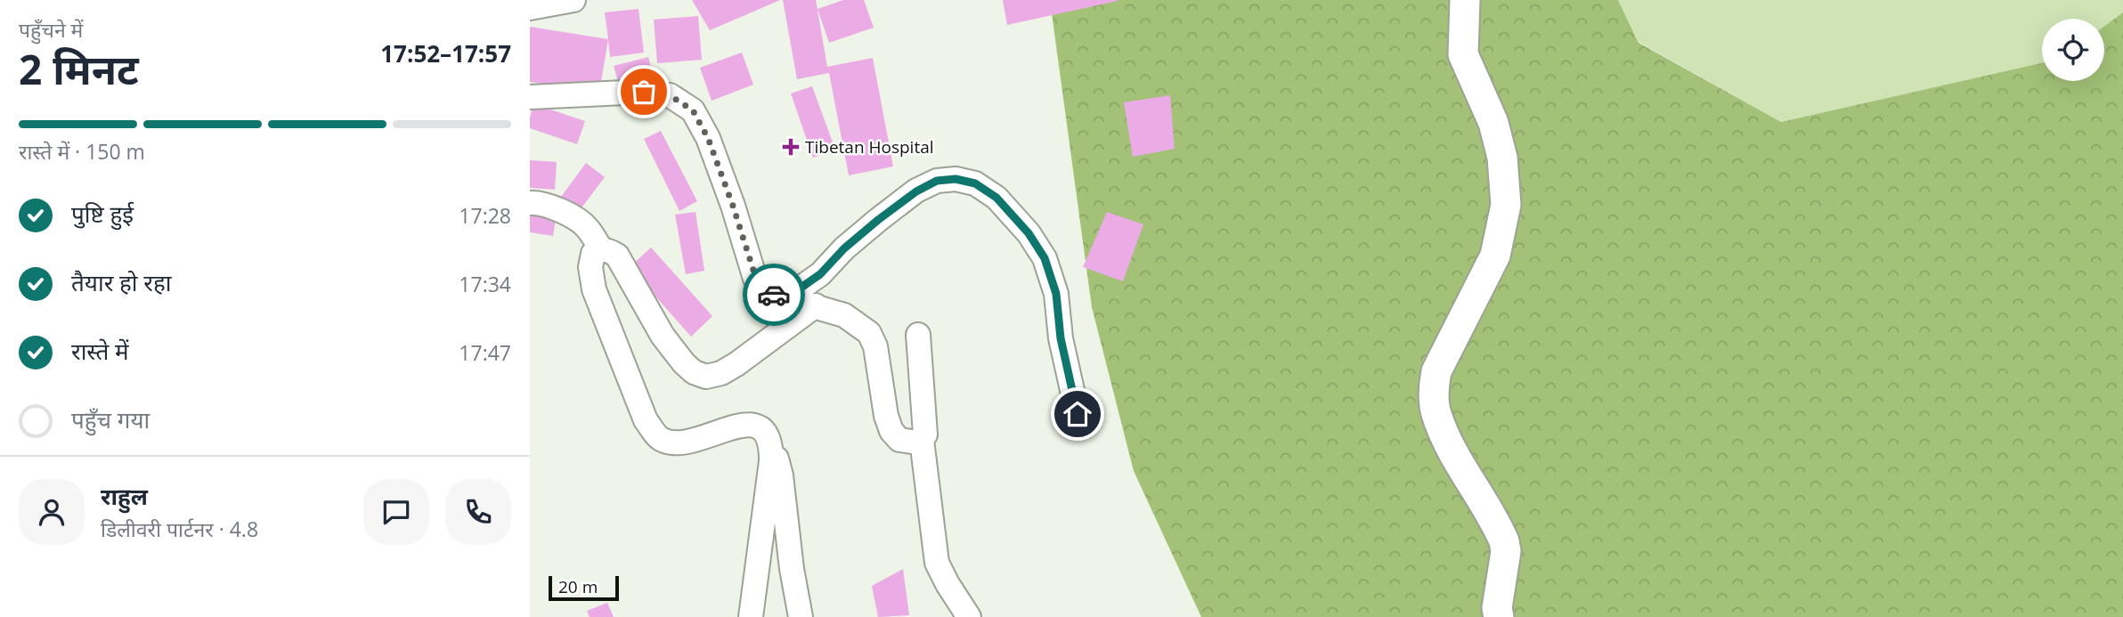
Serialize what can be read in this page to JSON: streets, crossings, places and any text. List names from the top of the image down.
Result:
{
  "places": {
    "health": ["Tibetan Hospital"]
  },
  "scale_bar": "20 m",
  "page": {
    "heading": ["2 मिनट", "पहुँचने में", "17:52–17:57"],
    "panel": ["राहुल", "डिलीवरी पार्टनर · 4.8"],
    "bar": "रास्ते में · 150 m",
    "list": [
      ["पुष्टि हुई", "17:28"],
      ["तैयार हो रहा", "17:34"],
      ["रास्ते में", "17:47"],
      "पहुँच गया"
    ],
    "scale": "20 m"
  }
}
